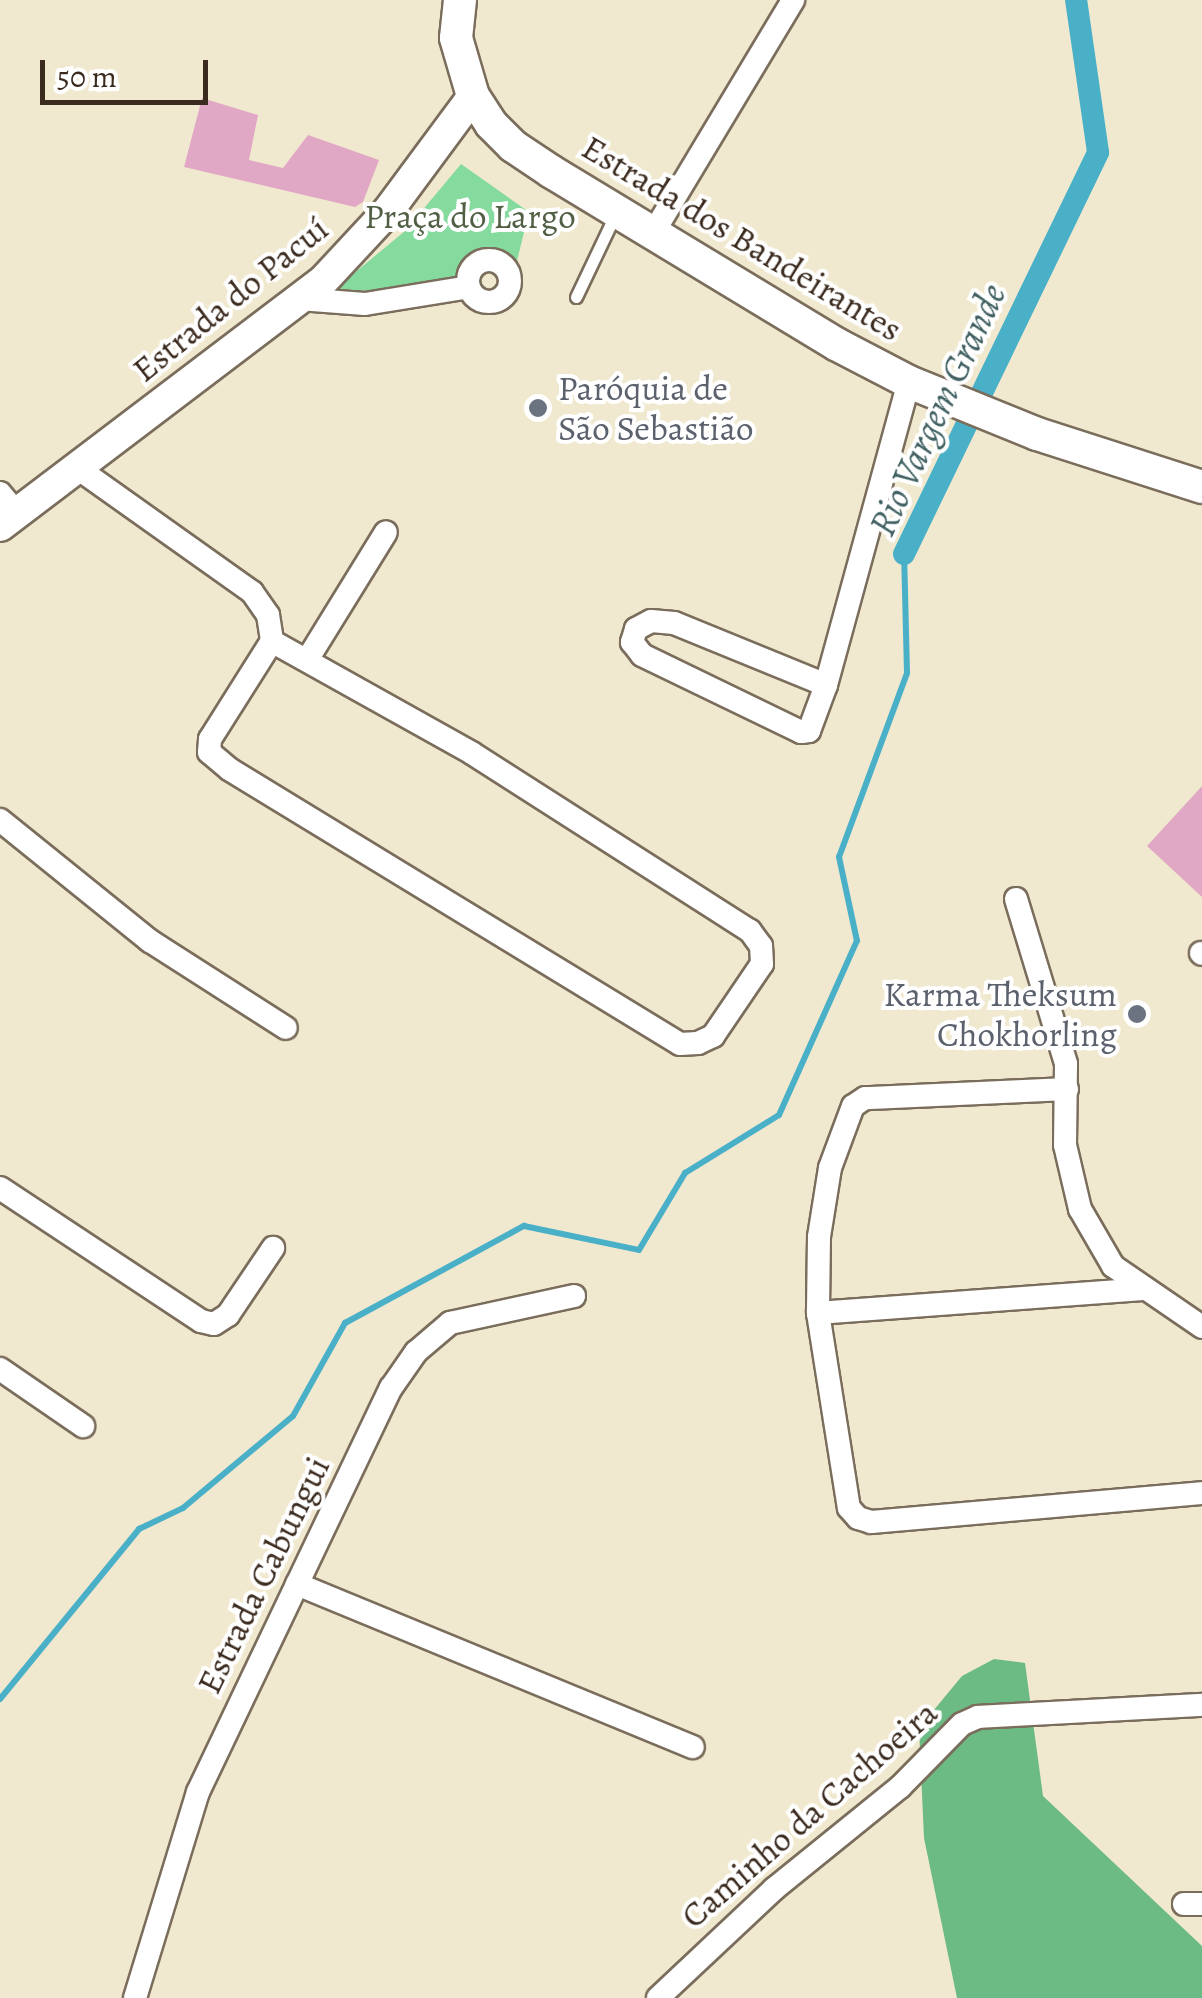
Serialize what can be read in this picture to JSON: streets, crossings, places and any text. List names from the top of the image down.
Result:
{
  "streets": {
    "main road": ["Estrada dos Bandeirantes"],
    "street": ["Estrada do Pacuí", "Estrada Cabungui", "Caminho da Cachoeira"]
  },
  "crossings": [
    ["Estrada dos Bandeirantes", "Estrada do Pacuí"]
  ],
  "water": ["Rio Vargem Grande"],
  "parks": ["Praça do Largo"],
  "places": ["Paróquia de São Sebastião", "Karma Theksum Chokhorling"],
  "scale_bar": "50 m"
}
